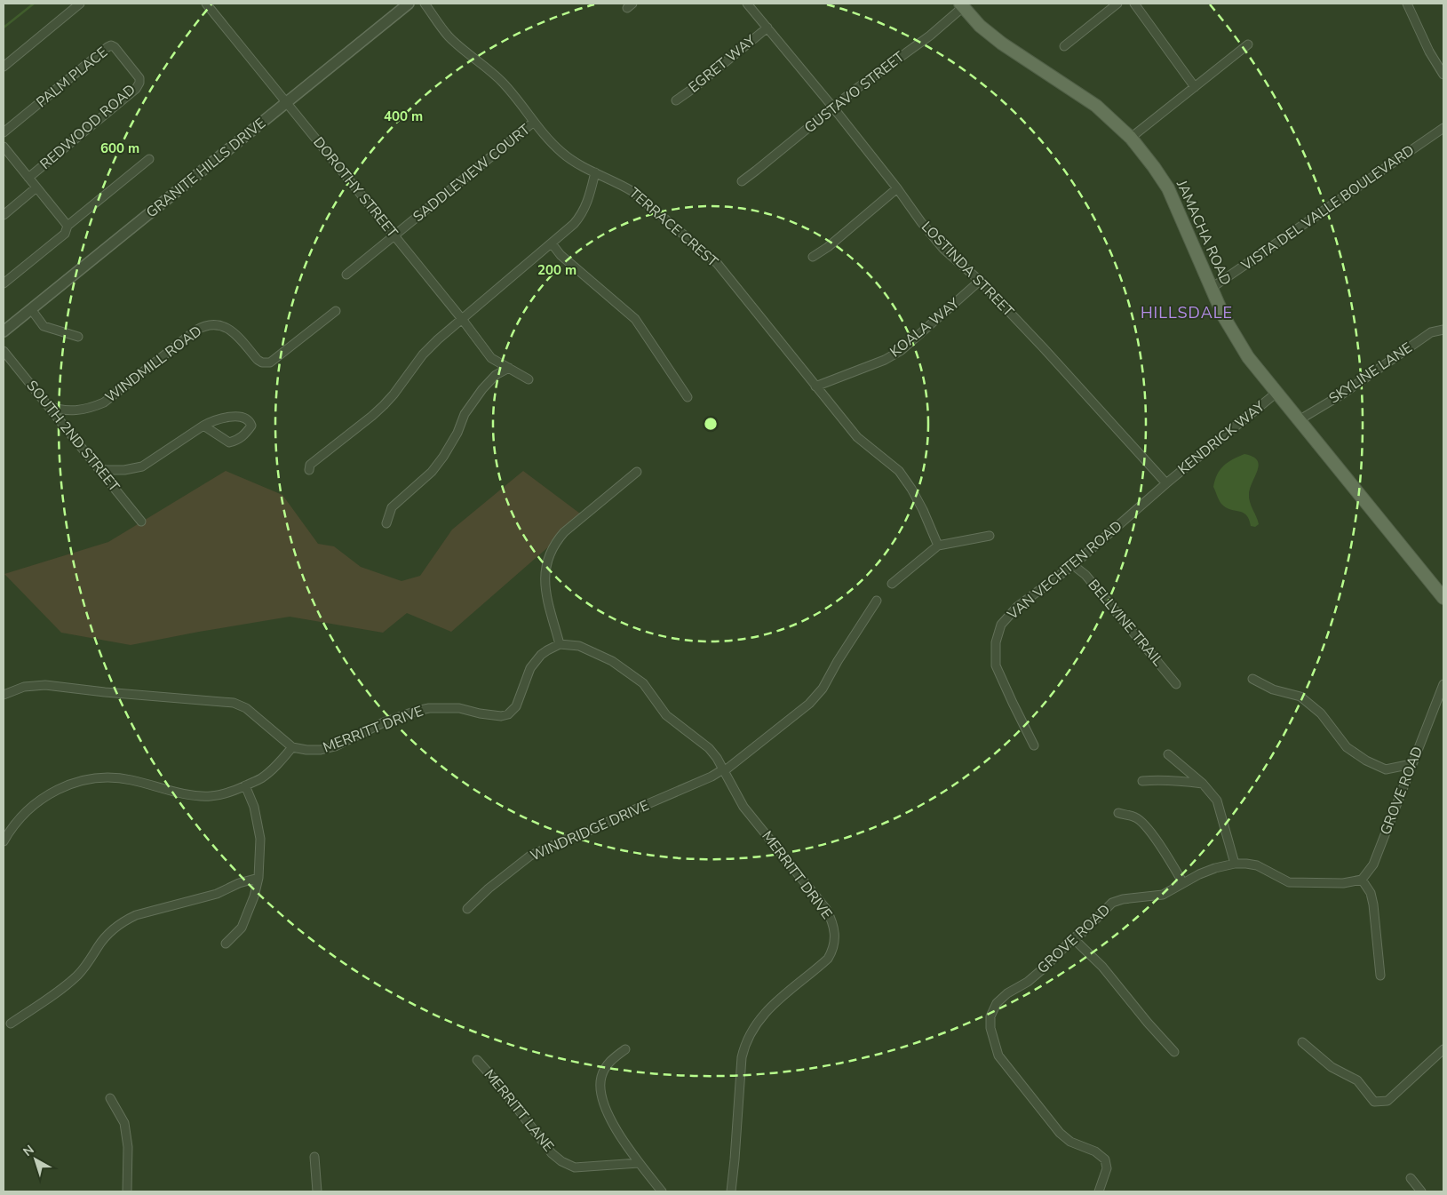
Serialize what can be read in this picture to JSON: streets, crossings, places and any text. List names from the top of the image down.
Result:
{
  "streets": {
    "main road": ["JAMACHA ROAD"],
    "street": [
      "EGRET WAY",
      "PALM PLACE",
      "GUSTAVO STREET",
      "REDWOOD ROAD",
      "GRANITE HILLS DRIVE",
      "SADDLEVIEW COURT",
      "DOROTHY STREET",
      "VISTA DEL VALLE BOULEVARD",
      "TERRACE CREST",
      "LOSTINDA STREET",
      "KOALA WAY",
      "WINDMILL ROAD",
      "SKYLINE LANE",
      "SOUTH 2ND STREET",
      "KENDRICK WAY",
      "VAN VECHTEN ROAD",
      "BELLVINE TRAIL",
      "MERRITT DRIVE",
      "GROVE ROAD",
      "WINDRIDGE DRIVE",
      "MERRITT LANE"
    ]
  },
  "crossings": [
    ["EGRET WAY", "LOSTINDA STREET"],
    ["PALM PLACE", "REDWOOD ROAD"],
    ["GUSTAVO STREET", "JAMACHA ROAD"],
    ["GUSTAVO STREET", "LOSTINDA STREET"],
    ["GRANITE HILLS DRIVE", "DOROTHY STREET"],
    ["SADDLEVIEW COURT", "DOROTHY STREET"],
    ["SADDLEVIEW COURT", "TERRACE CREST"],
    ["VISTA DEL VALLE BOULEVARD", "JAMACHA ROAD"],
    ["TERRACE CREST", "KOALA WAY"],
    ["JAMACHA ROAD", "SKYLINE LANE"],
    ["JAMACHA ROAD", "KENDRICK WAY"],
    ["LOSTINDA STREET", "KOALA WAY"],
    ["LOSTINDA STREET", "KENDRICK WAY"],
    ["LOSTINDA STREET", "VAN VECHTEN ROAD"],
    ["WINDMILL ROAD", "SOUTH 2ND STREET"],
    ["KENDRICK WAY", "VAN VECHTEN ROAD"],
    ["VAN VECHTEN ROAD", "BELLVINE TRAIL"],
    ["MERRITT DRIVE", "WINDRIDGE DRIVE"]
  ],
  "districts": ["HILLSDALE"],
  "north": "top left",
  "rings": ["400 m", "600 m", "200 m"]
}
